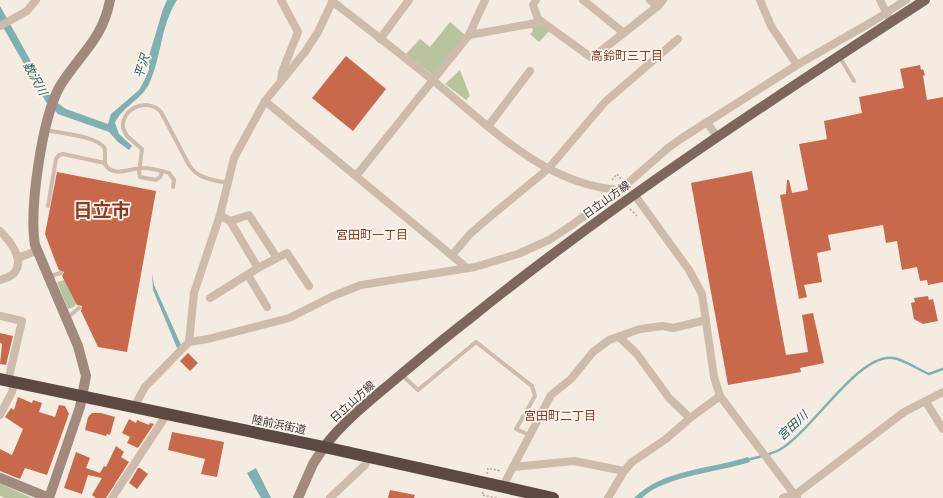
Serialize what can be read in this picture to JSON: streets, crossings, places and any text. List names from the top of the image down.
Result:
{
  "streets": {
    "highway": ["陸前浜街道"],
    "main road": ["日立山方線"]
  },
  "crossings": [
    ["日立山方線", "陸前浜街道"]
  ],
  "districts": [
    "高鈴町三丁目",
    "日立市",
    "宮田町一丁目",
    "宮田町二丁目"
  ],
  "water": ["平沢", "数沢川", "宮田川"]
}
